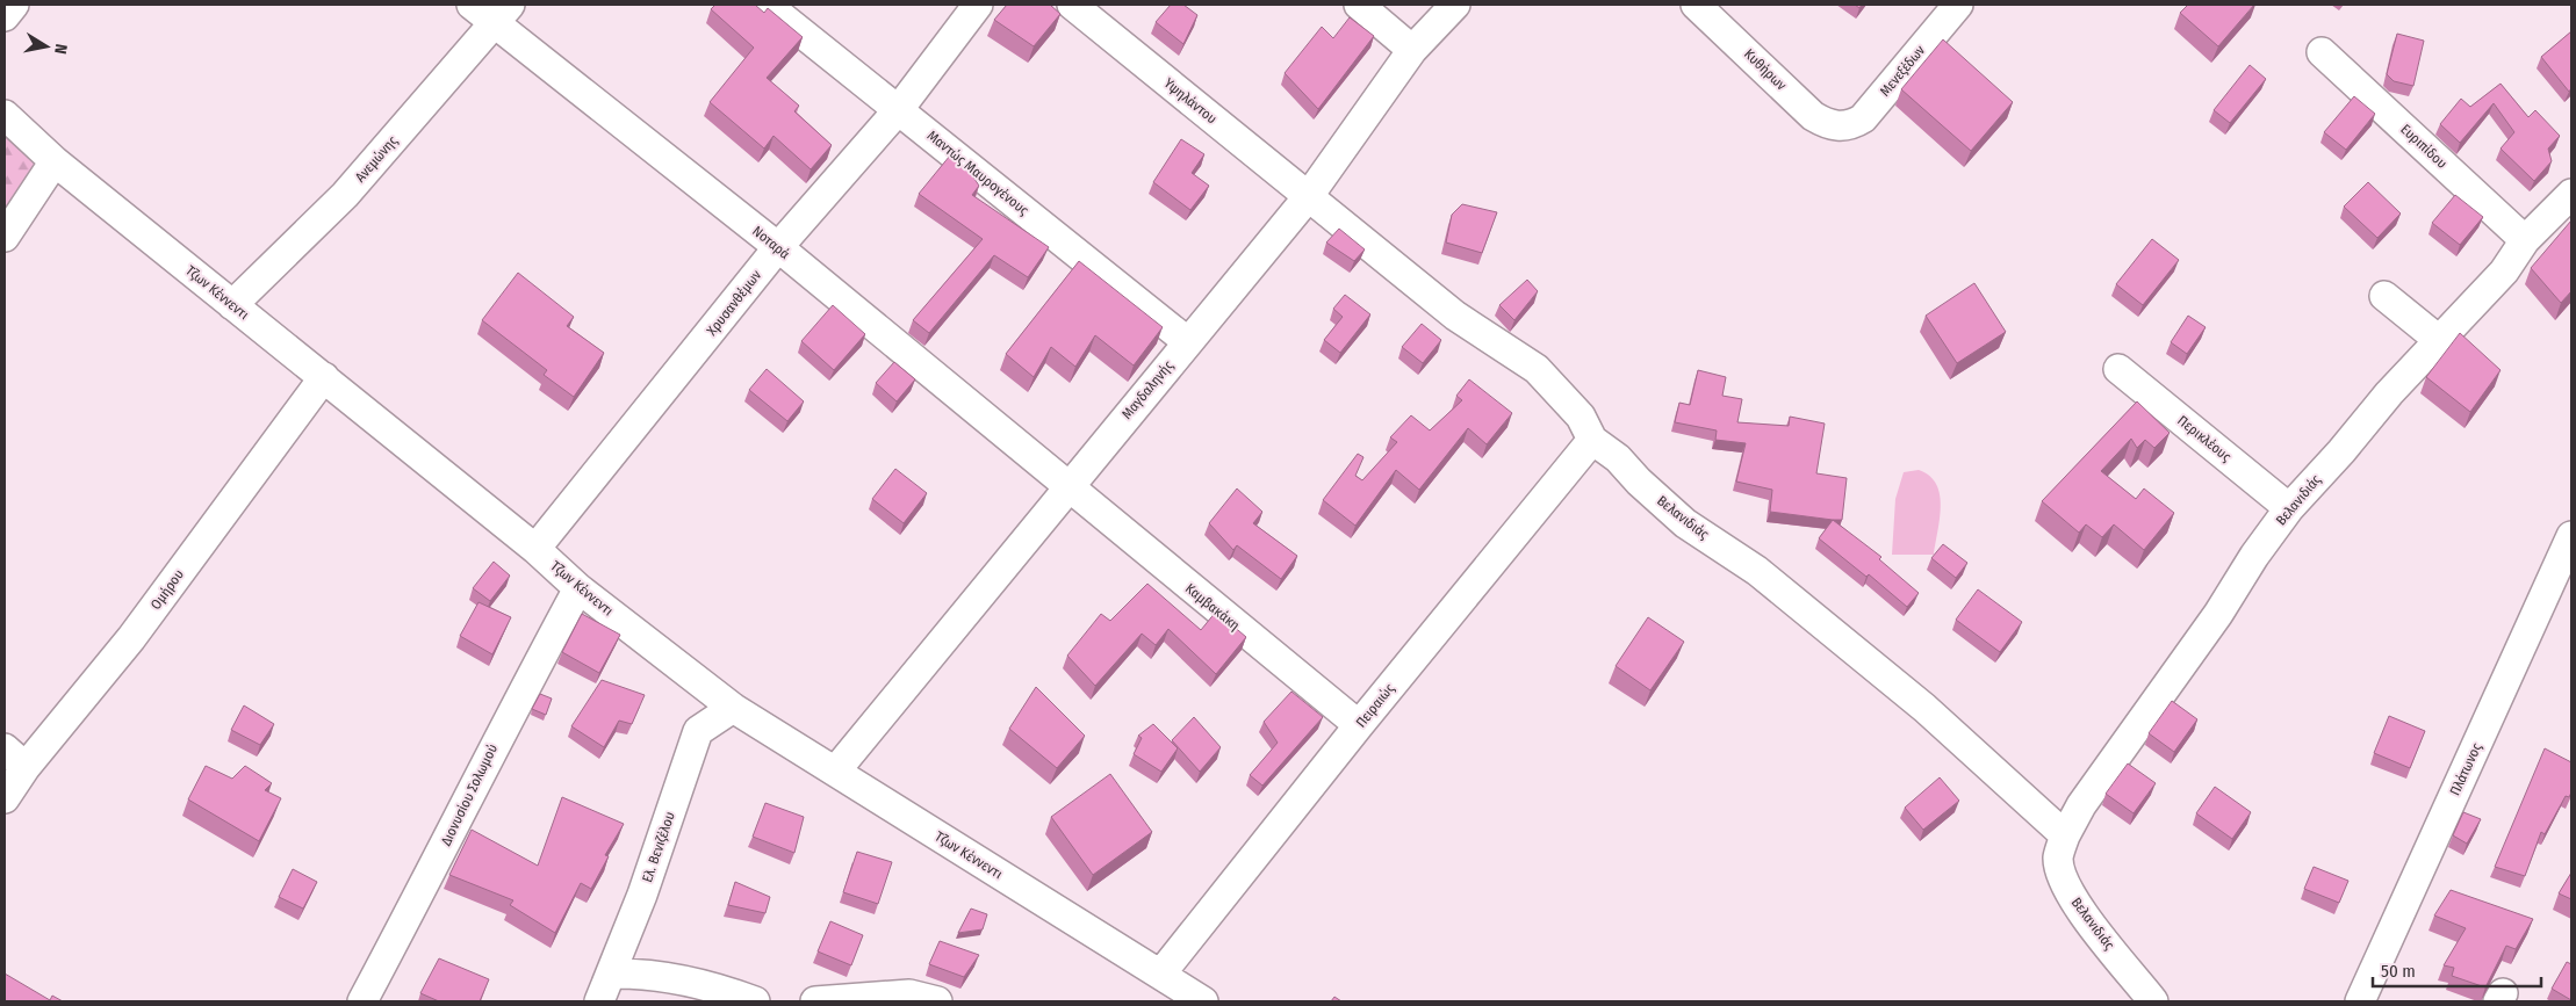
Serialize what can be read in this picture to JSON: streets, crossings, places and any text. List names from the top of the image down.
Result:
{
  "streets": {
    "street": [
      "Κυθήρων",
      "Μενεξέδων",
      "Υψηλάντου",
      "Ευριπίδου",
      "Ανεμώνης",
      "Μαντώς Μαυρογένους",
      "Νοταρά",
      "Τζων Κέννεντι",
      "Χρυσανθέμων",
      "Μαγδαληνής",
      "Περικλέους",
      "Βελανιδιάς",
      "Ομήρου",
      "Καμβακάκη",
      "Πειραιώς",
      "Πλάτωνος",
      "Διονυσίου Σολωμού",
      "Ελ. Βενιζέλου"
    ]
  },
  "crossings": [
    ["Κυθήρων", "Μενεξέδων"],
    ["Υψηλάντου", "Μαγδαληνής"],
    ["Υψηλάντου", "Βελανιδιάς"],
    ["Ευριπίδου", "Βελανιδιάς"],
    ["Ανεμώνης", "Νοταρά"],
    ["Ανεμώνης", "Τζων Κέννεντι"],
    ["Μαντώς Μαυρογένους", "Χρυσανθέμων"],
    ["Μαντώς Μαυρογένους", "Μαγδαληνής"],
    ["Νοταρά", "Χρυσανθέμων"],
    ["Νοταρά", "Μαγδαληνής"],
    ["Νοταρά", "Καμβακάκη"],
    ["Τζων Κέννεντι", "Χρυσανθέμων"],
    ["Τζων Κέννεντι", "Μαγδαληνής"],
    ["Τζων Κέννεντι", "Ομήρου"],
    ["Τζων Κέννεντι", "Πειραιώς"],
    ["Τζων Κέννεντι", "Διονυσίου Σολωμού"],
    ["Τζων Κέννεντι", "Ελ. Βενιζέλου"],
    ["Μαγδαληνής", "Βελανιδιάς"],
    ["Μαγδαληνής", "Καμβακάκη"],
    ["Περικλέους", "Βελανιδιάς"],
    ["Βελανιδιάς", "Πειραιώς"],
    ["Καμβακάκη", "Πειραιώς"]
  ],
  "scale_bar": "50 m",
  "north": "right"
}
